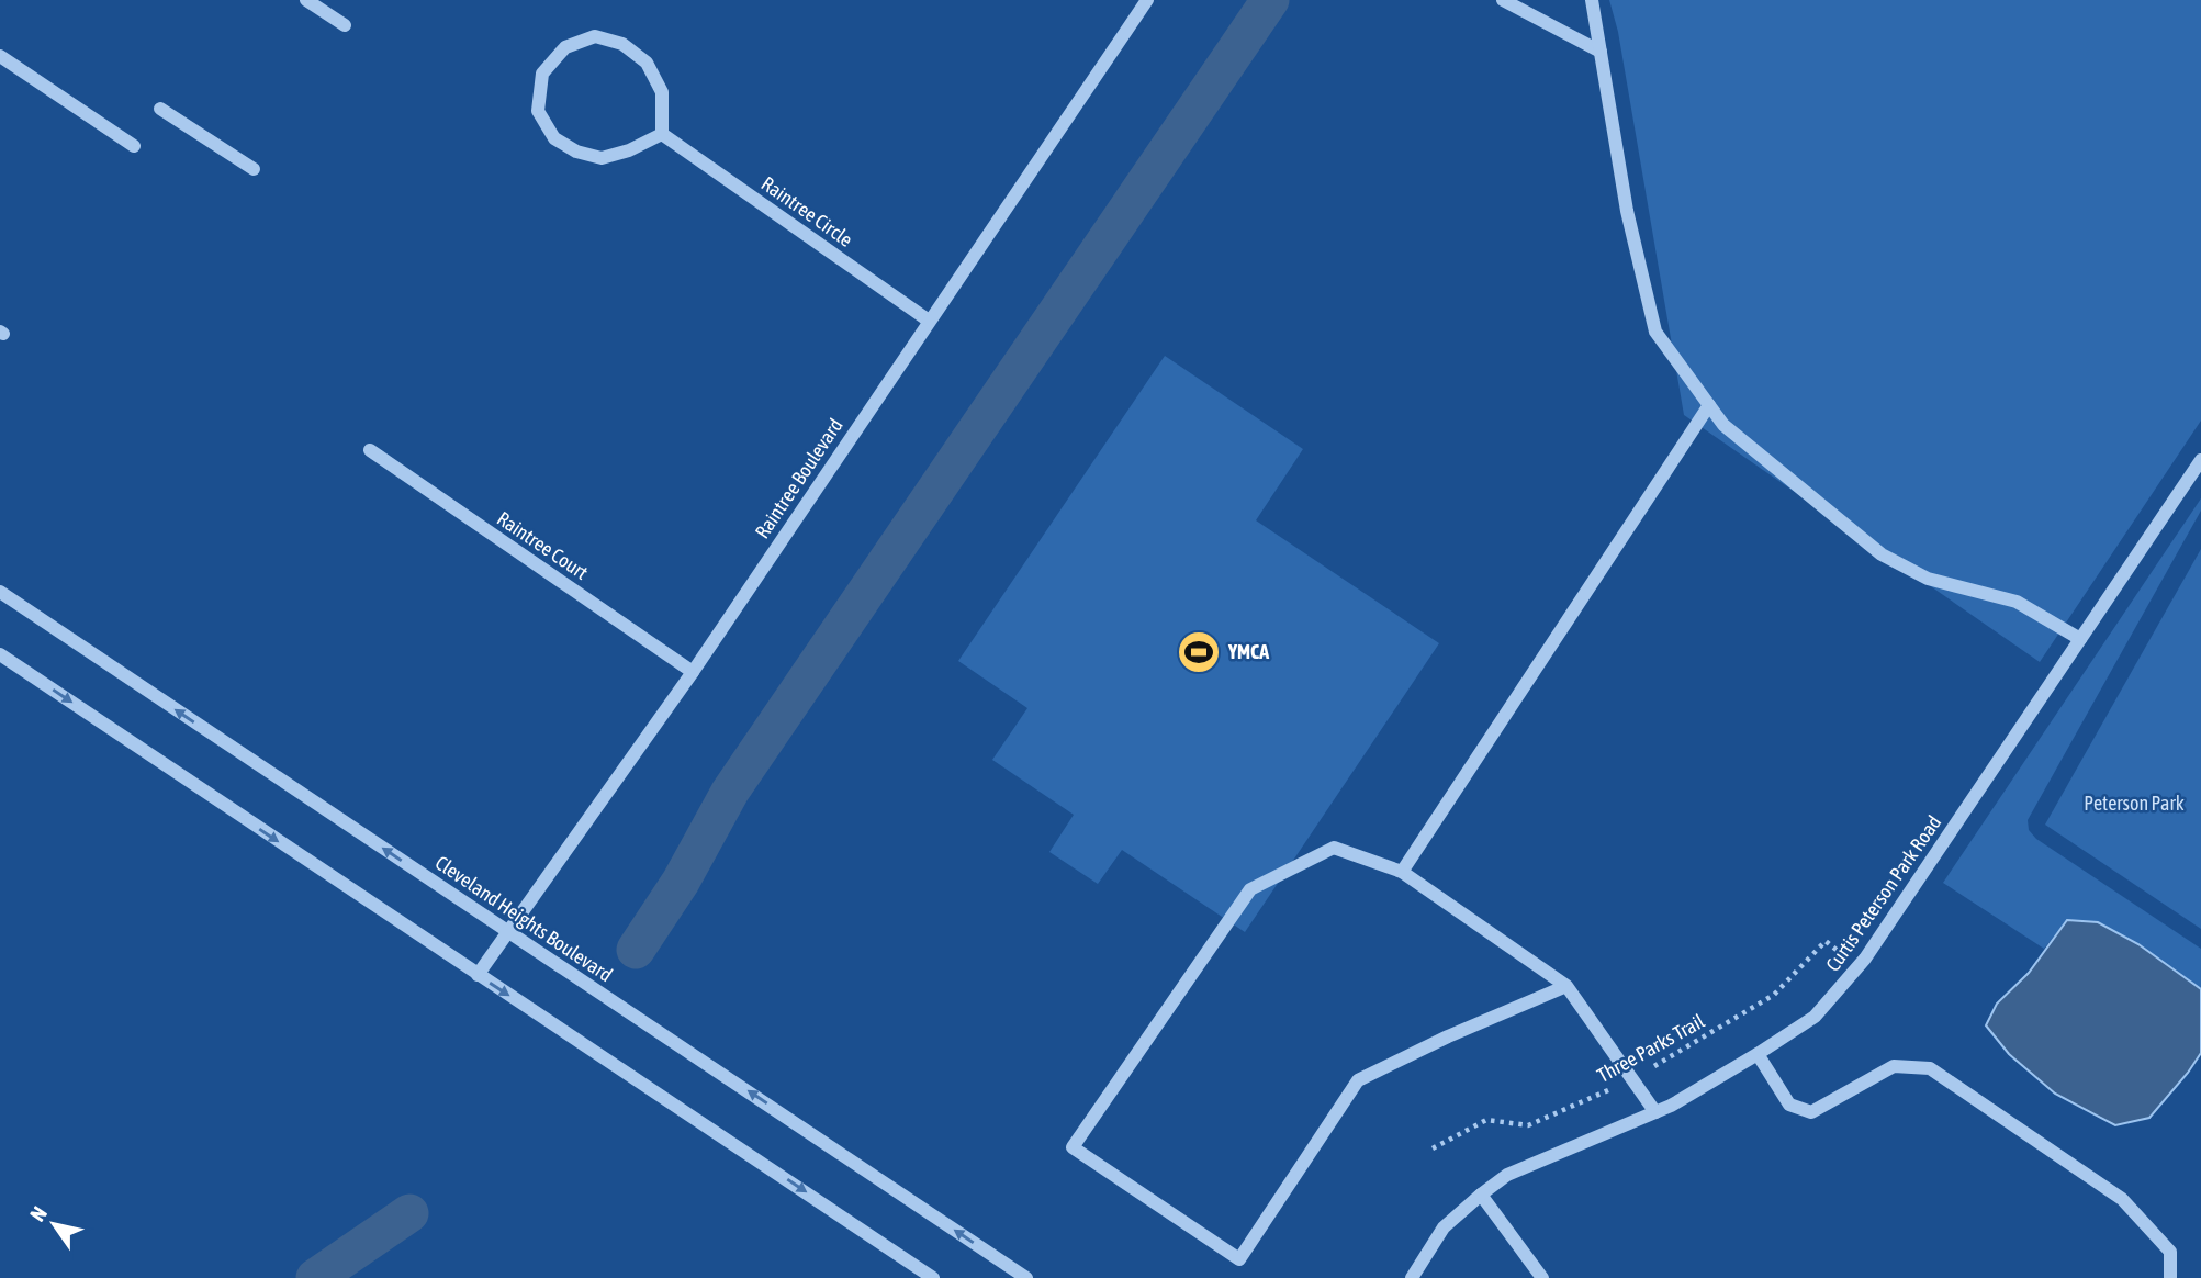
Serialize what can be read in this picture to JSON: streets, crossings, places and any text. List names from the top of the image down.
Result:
{
  "streets": {
    "street": [
      "Raintree Circle",
      "Raintree Boulevard",
      "Raintree Court",
      "Curtis Peterson Park Road",
      "Cleveland Heights Boulevard"
    ],
    "path": ["Three Parks Trail"]
  },
  "crossings": [
    ["Raintree Circle", "Raintree Boulevard"],
    ["Raintree Boulevard", "Raintree Court"],
    ["Raintree Boulevard", "Cleveland Heights Boulevard"],
    ["Curtis Peterson Park Road", "Three Parks Trail"]
  ],
  "parks": ["Peterson Park"],
  "places": {
    "sports": ["YMCA"]
  },
  "north": "top left"
}
